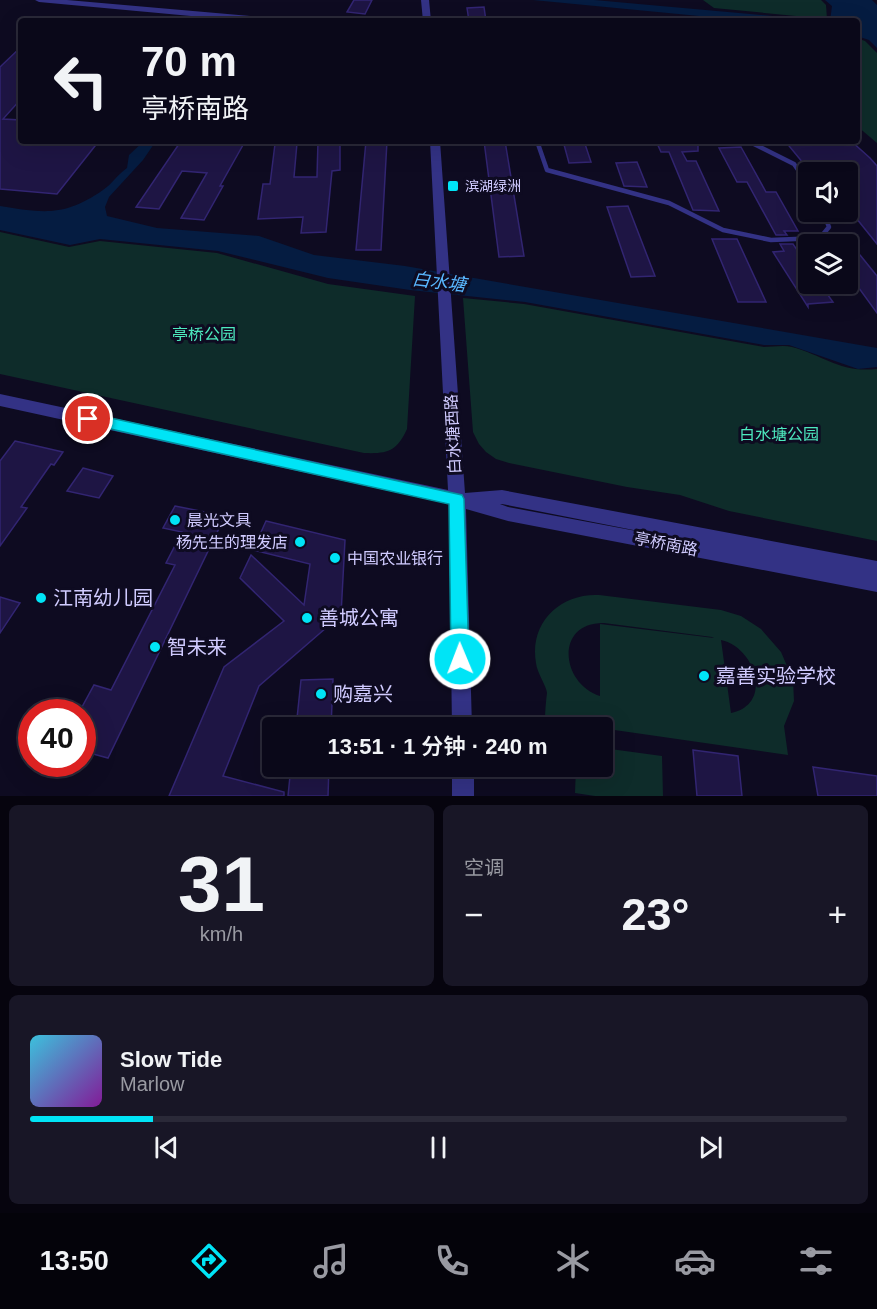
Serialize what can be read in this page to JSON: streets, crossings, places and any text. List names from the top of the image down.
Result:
{
  "streets": {
    "street": ["白水塘西路", "亭桥南路"]
  },
  "crossings": [
    ["白水塘西路", "亭桥南路"]
  ],
  "water": ["白水塘"],
  "parks": ["亭桥公园", "白水塘公园"],
  "places": {
    "transit": ["滨湖绿洲"],
    "other": [
      "晨光文具",
      "杨先生的理发店",
      "中国农业银行",
      "江南幼儿园",
      "善城公寓",
      "智未来",
      "嘉善实验学校",
      "购嘉兴"
    ]
  },
  "page": {
    "turn": ["70 m", "亭桥南路"],
    "limit": "40",
    "trip": "13:51 · 1 分钟 · 240 m",
    "tile": [
      ["31", "km/h"],
      "空调"
    ],
    "heat": ["−", "23°", "+"],
    "song": ["Slow Tide", "Marlow"],
    "tabs": "13:50"
  }
}
